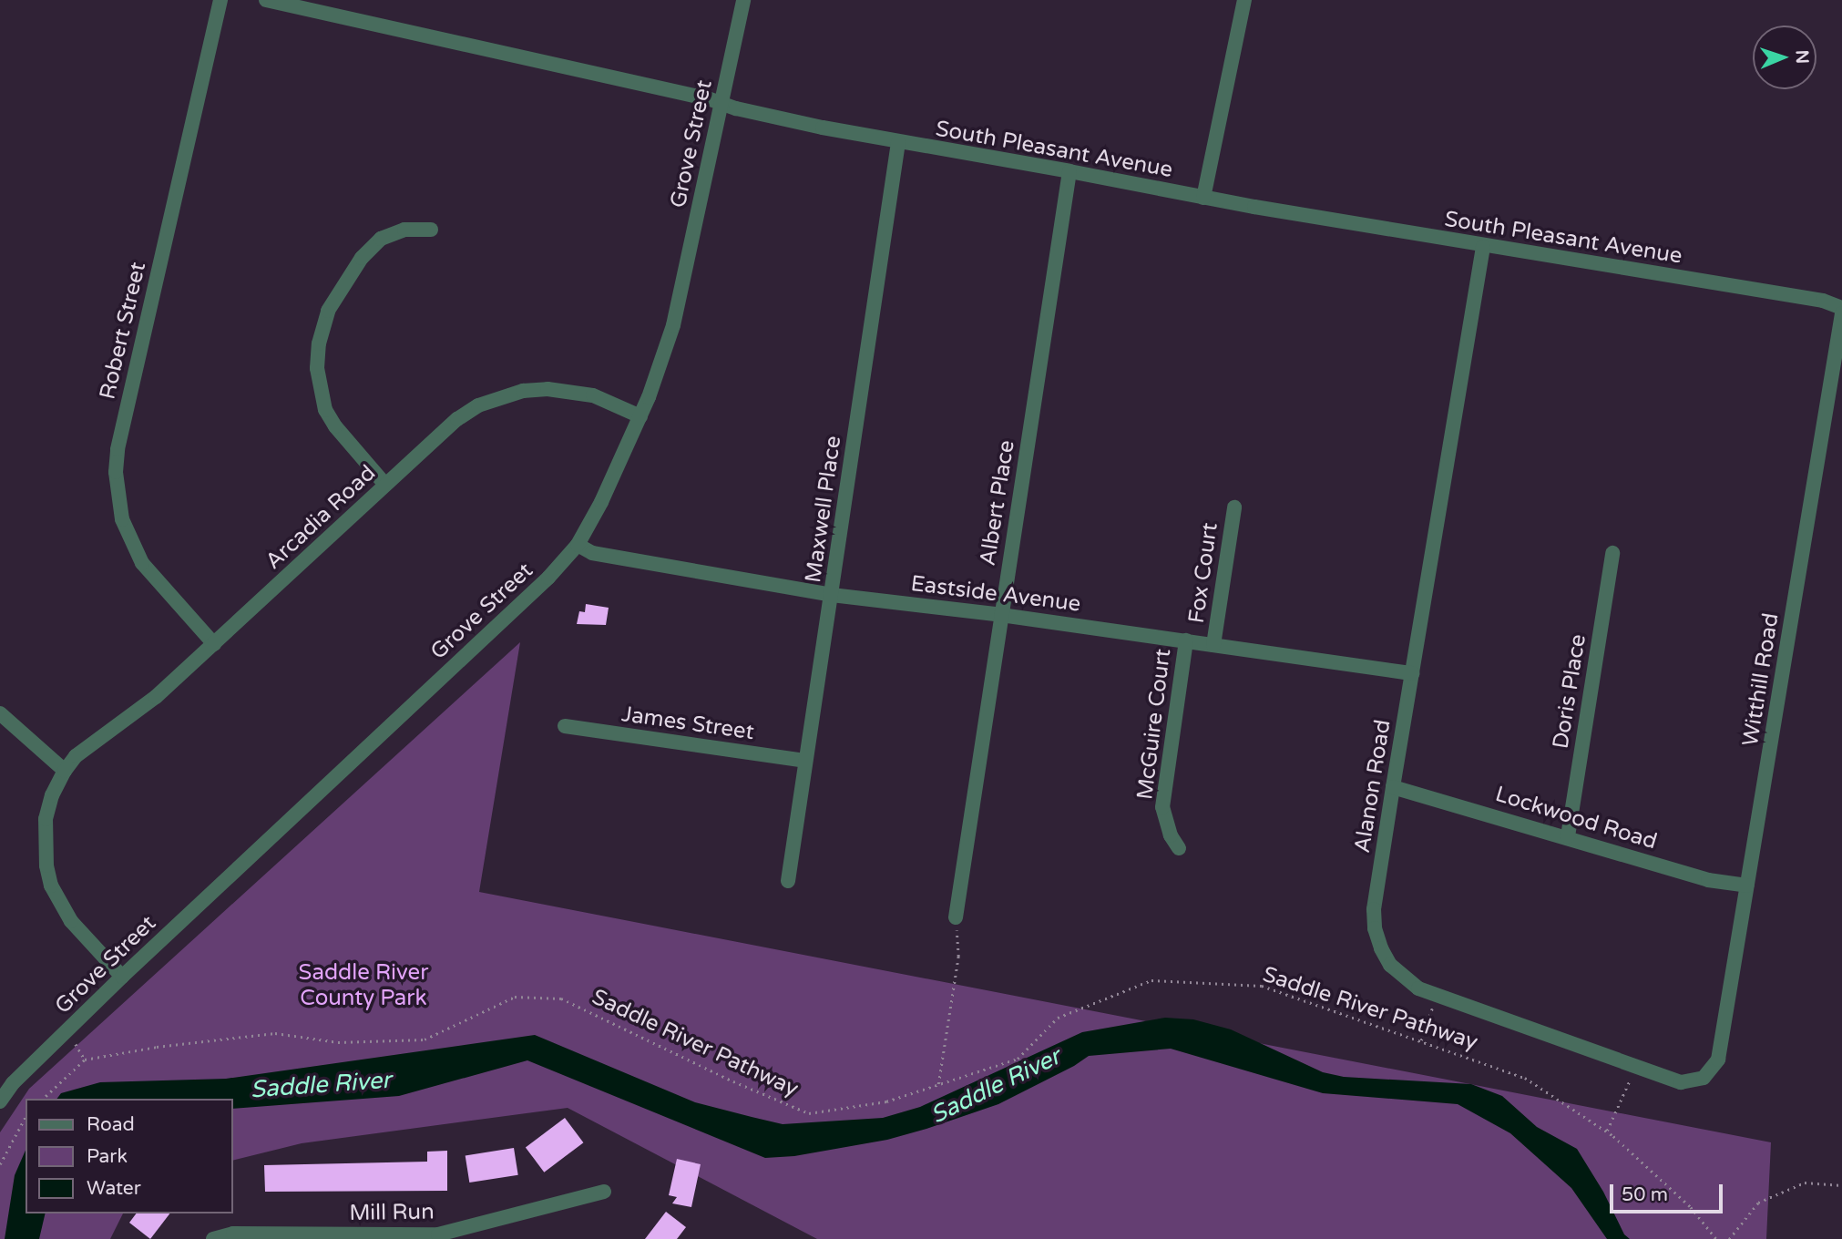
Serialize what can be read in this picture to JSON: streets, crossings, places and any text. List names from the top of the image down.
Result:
{
  "streets": {
    "street": [
      "Grove Street",
      "South Pleasant Avenue",
      "Robert Street",
      "Albert Place",
      "Maxwell Place",
      "Arcadia Road",
      "Fox Court",
      "Eastside Avenue",
      "Witthill Road",
      "Doris Place",
      "James Street",
      "McGuire Court",
      "Alanon Road",
      "Lockwood Road",
      "Mill Run"
    ],
    "path": ["Saddle River Pathway"]
  },
  "crossings": [
    ["Grove Street", "South Pleasant Avenue"],
    ["Grove Street", "Arcadia Road"],
    ["Grove Street", "Eastside Avenue"],
    ["South Pleasant Avenue", "Albert Place"],
    ["South Pleasant Avenue", "Maxwell Place"],
    ["South Pleasant Avenue", "Alanon Road"],
    ["Robert Street", "Arcadia Road"],
    ["Albert Place", "Eastside Avenue"],
    ["Maxwell Place", "Eastside Avenue"],
    ["Maxwell Place", "James Street"],
    ["Fox Court", "Eastside Avenue"],
    ["Eastside Avenue", "McGuire Court"],
    ["Eastside Avenue", "Alanon Road"],
    ["Witthill Road", "Alanon Road"],
    ["Witthill Road", "Lockwood Road"],
    ["Doris Place", "Lockwood Road"],
    ["Alanon Road", "Lockwood Road"]
  ],
  "water": ["Saddle River"],
  "parks": ["Saddle River County Park"],
  "legend": ["Road", "Park", "Water"],
  "scale_bar": "50 m",
  "north": "right"
}
